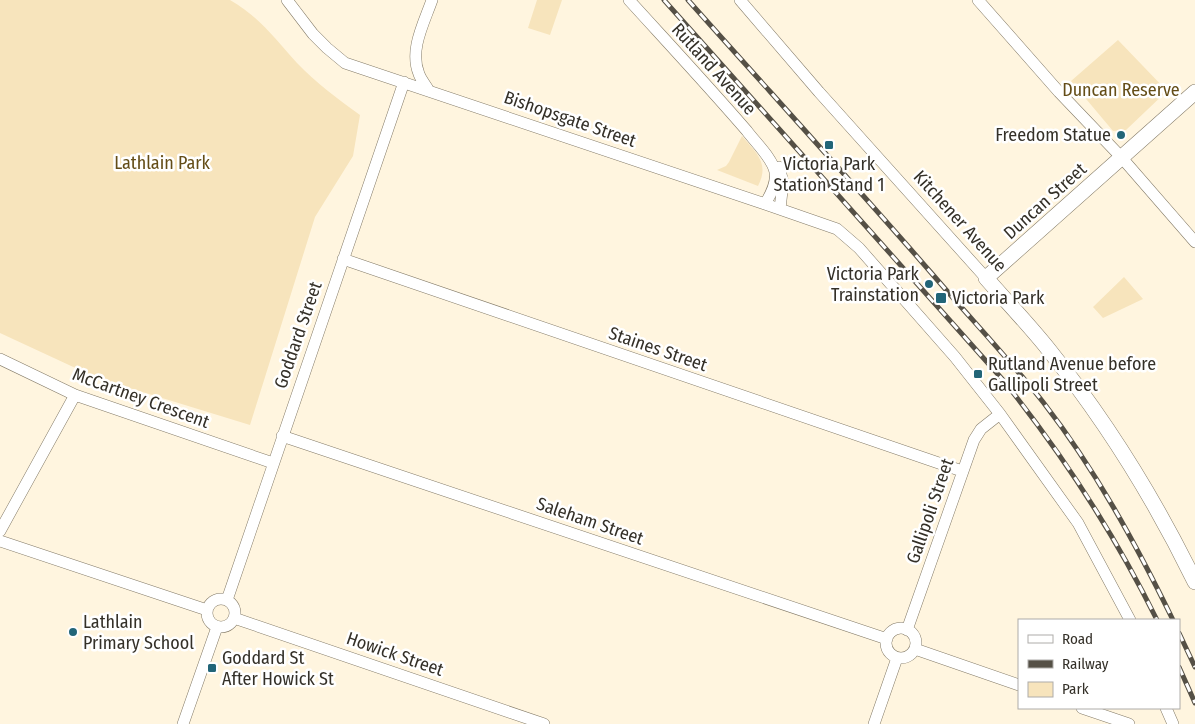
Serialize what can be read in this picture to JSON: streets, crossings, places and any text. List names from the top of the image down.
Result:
{
  "streets": {
    "street": [
      "Rutland Avenue",
      "Bishopsgate Street",
      "Duncan Street",
      "Kitchener Avenue",
      "Goddard Street",
      "Staines Street",
      "McCartney Crescent",
      "Gallipoli Street",
      "Saleham Street",
      "Howick Street"
    ]
  },
  "crossings": [
    ["Rutland Avenue", "Bishopsgate Street"],
    ["Bishopsgate Street", "Goddard Street"],
    ["Bishopsgate Street", "Gallipoli Street"],
    ["Duncan Street", "Kitchener Avenue"],
    ["Goddard Street", "Staines Street"],
    ["Goddard Street", "McCartney Crescent"],
    ["Goddard Street", "Saleham Street"],
    ["Goddard Street", "Howick Street"],
    ["Staines Street", "Gallipoli Street"],
    ["Gallipoli Street", "Saleham Street"]
  ],
  "parks": ["Duncan Reserve", "Lathlain Park"],
  "places": {
    "other": ["Freedom Statue", "Victoria Park Trainstation", "Lathlain Primary School"],
    "transit": [
      "Victoria Park Station Stand 1",
      "Victoria Park",
      "Rutland Avenue before Gallipoli Street",
      "Goddard St After Howick St"
    ]
  },
  "legend": ["Road", "Railway", "Park"]
}
